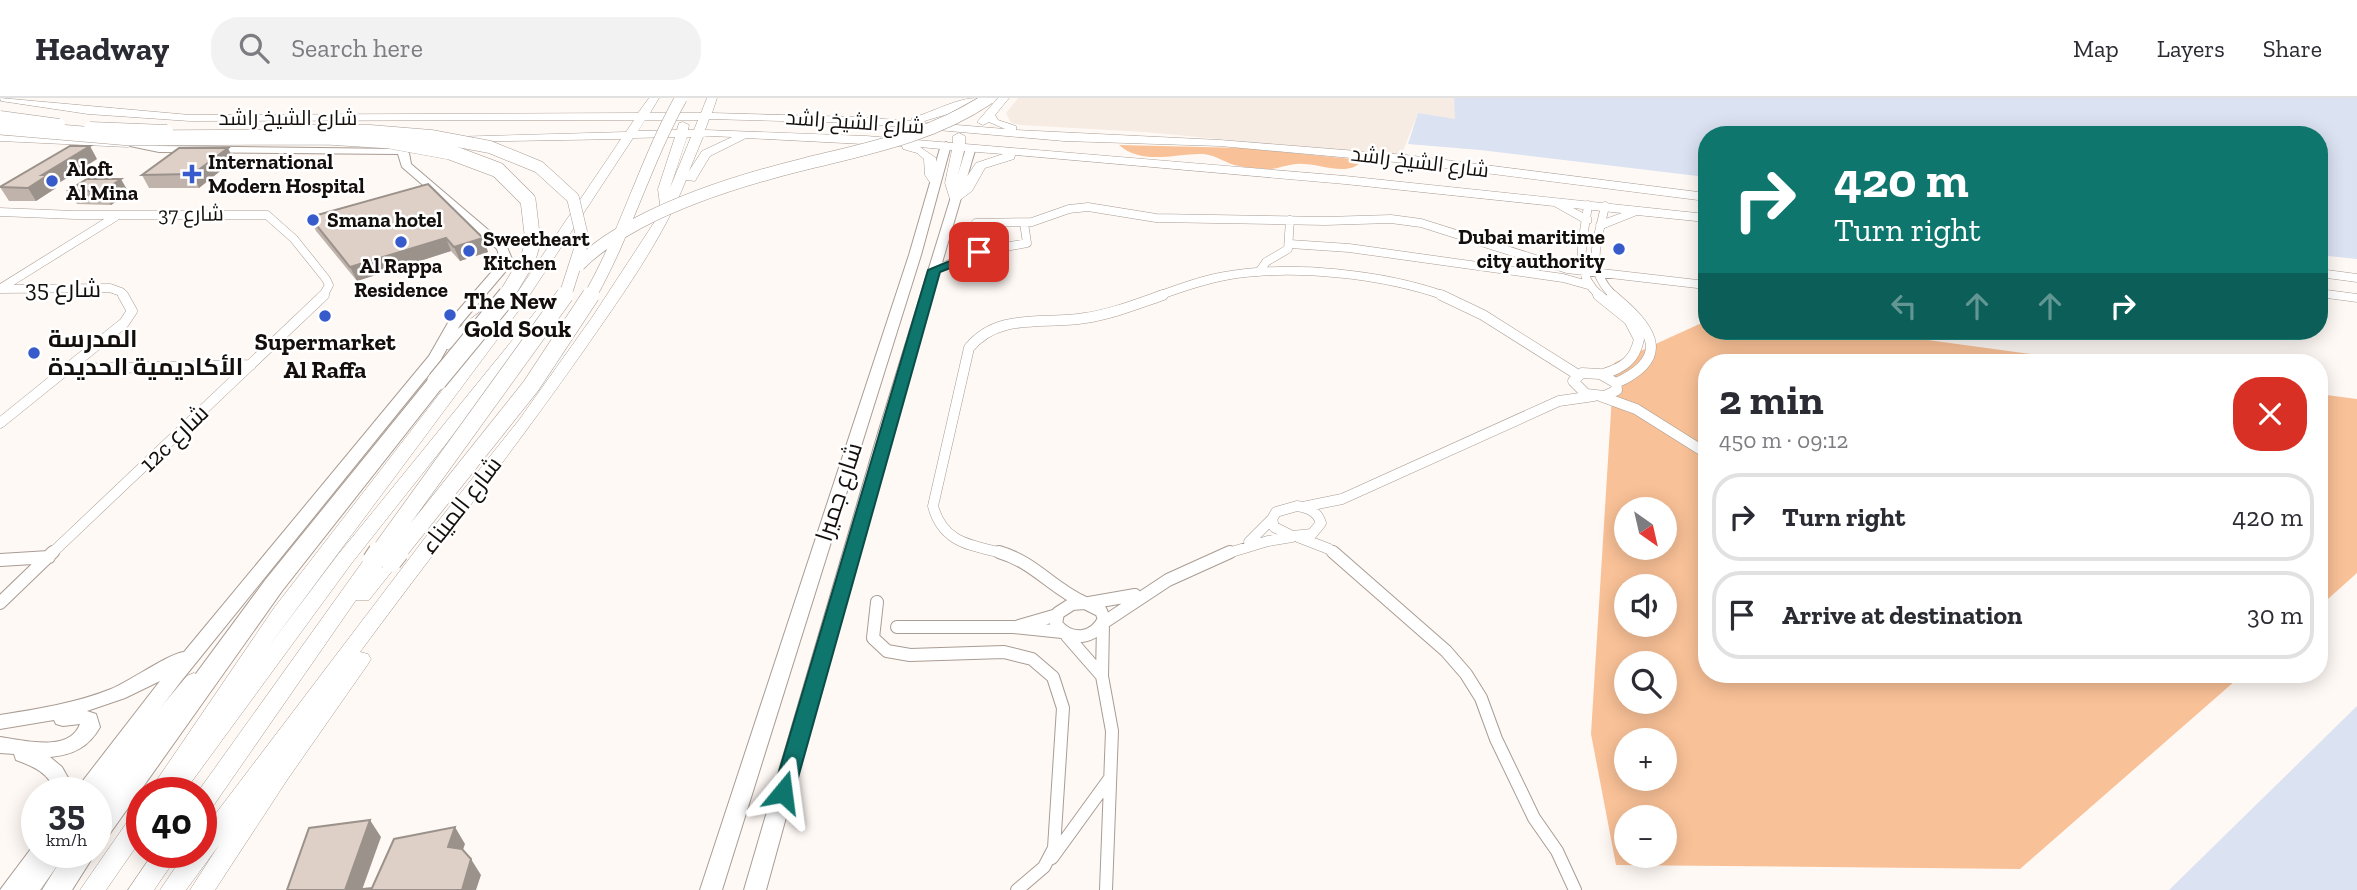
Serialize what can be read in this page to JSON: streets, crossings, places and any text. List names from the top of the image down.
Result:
{
  "streets": {
    "main road": ["شارع الشيخ راشد", "شارع جميرا", "شارع الميناء"],
    "street": ["شارع 37", "شارع 35", "12c شارع"]
  },
  "crossings": [
    ["شارع الشيخ راشد", "شارع جميرا"],
    ["شارع الشيخ راشد", "شارع الميناء"],
    ["شارع 37", "12c شارع"]
  ],
  "places": {
    "health": ["International Modern Hospital"],
    "other": [
      "Aloft Al Mina",
      "Smana hotel",
      "Al Rappa Residence",
      "Dubai maritime city authority",
      "Sweetheart Kitchen",
      "The New Gold Souk",
      "Supermarket Al Raffa",
      "المدرسة الأكاديمية الحديدة"
    ]
  },
  "north": "bottom right",
  "page": {
    "header": "Headway",
    "search": "Search here",
    "nav": ["Map", "Layers", "Share"],
    "turn": ["420 m", "Turn right"],
    "heading": ["2 min", "450 m · 09:12"],
    "list": [
      {
        "name": "Turn right",
        "value": "420 m"
      },
      {
        "name": "Arrive at destination",
        "value": "30 m"
      }
    ],
    "map_buttons": ["+", "−"],
    "speed": "35 km/h",
    "limit": "40"
  }
}
